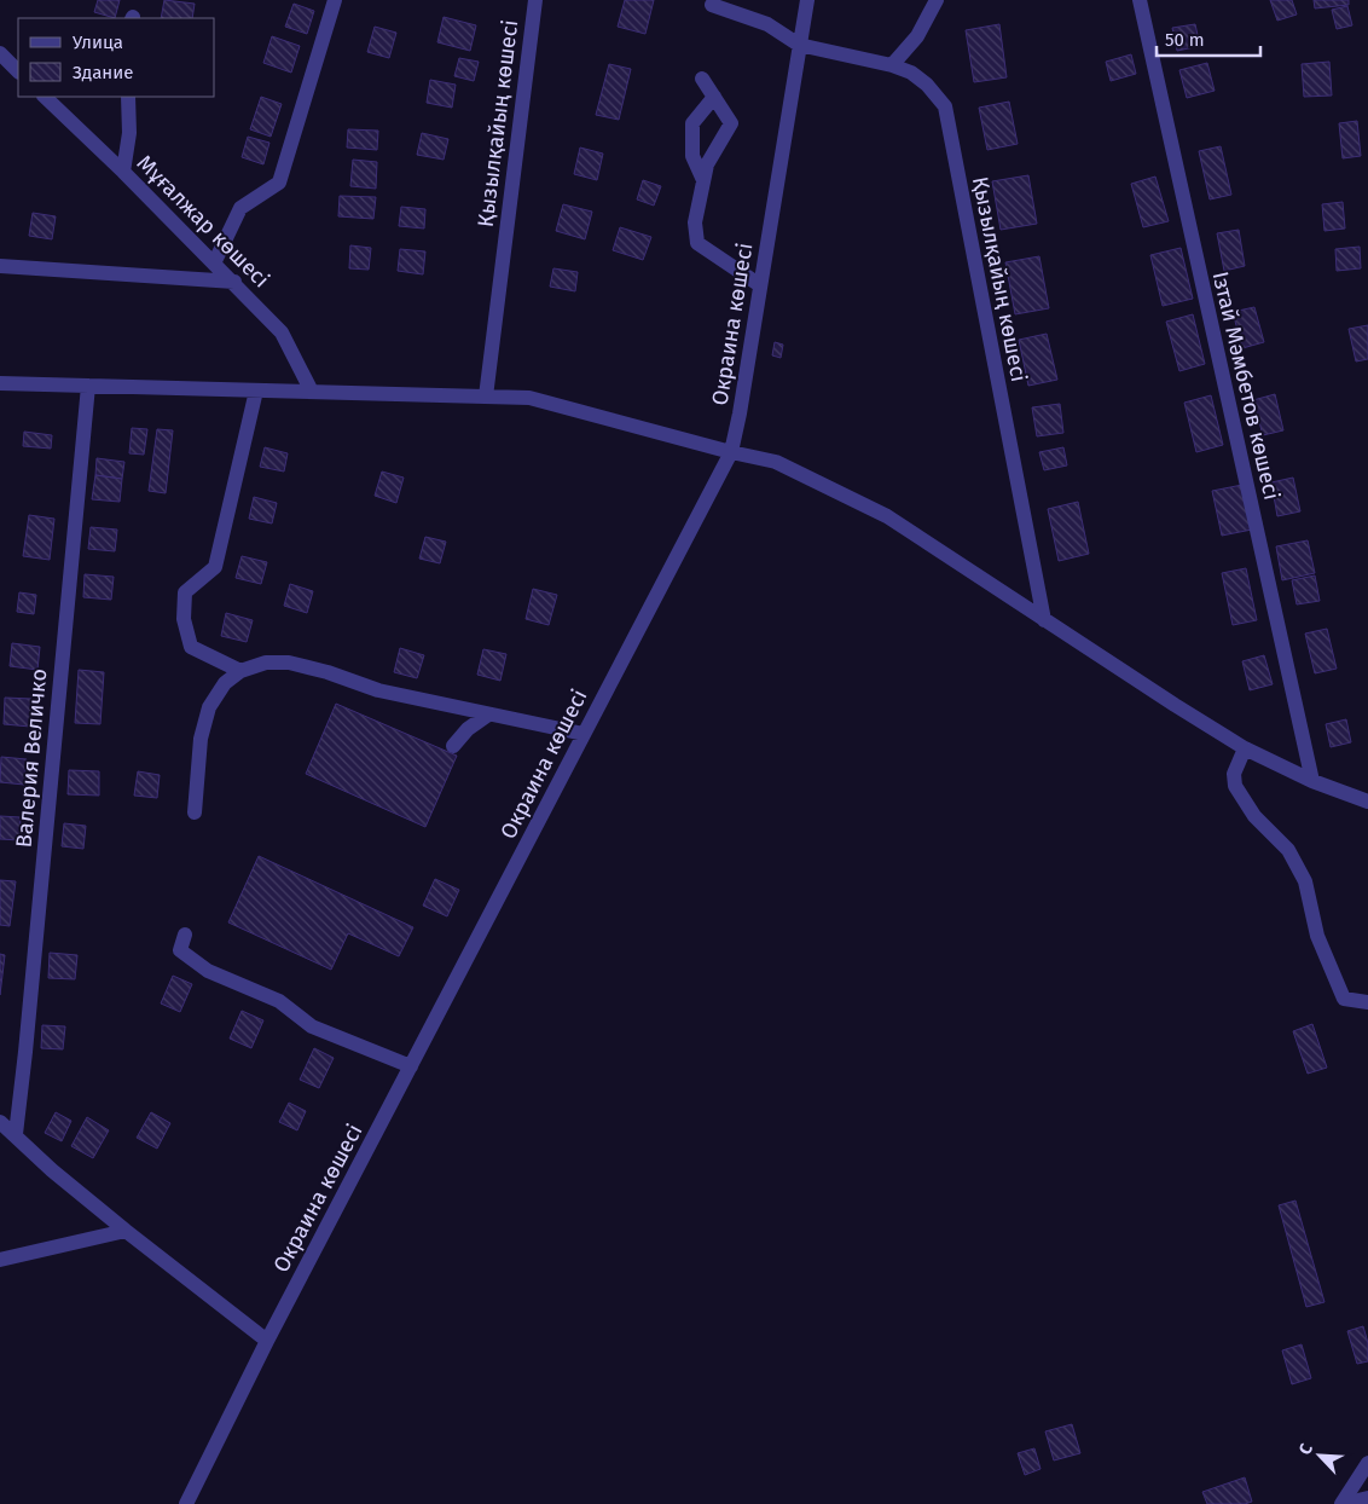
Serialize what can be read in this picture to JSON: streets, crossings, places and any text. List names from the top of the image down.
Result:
{
  "streets": {
    "street": [
      "Қызылқайың көшесі",
      "Мұғалжар көшесі",
      "Окраина көшесі",
      "Ізтай Мәмбетов көшесі",
      "Валерия Величко"
    ]
  },
  "crossings": [
    ["Қызылқайың көшесі", "Окраина көшесі"]
  ],
  "legend": ["Улица", "Здание"],
  "scale_bar": "50 m",
  "north": "top left"
}
